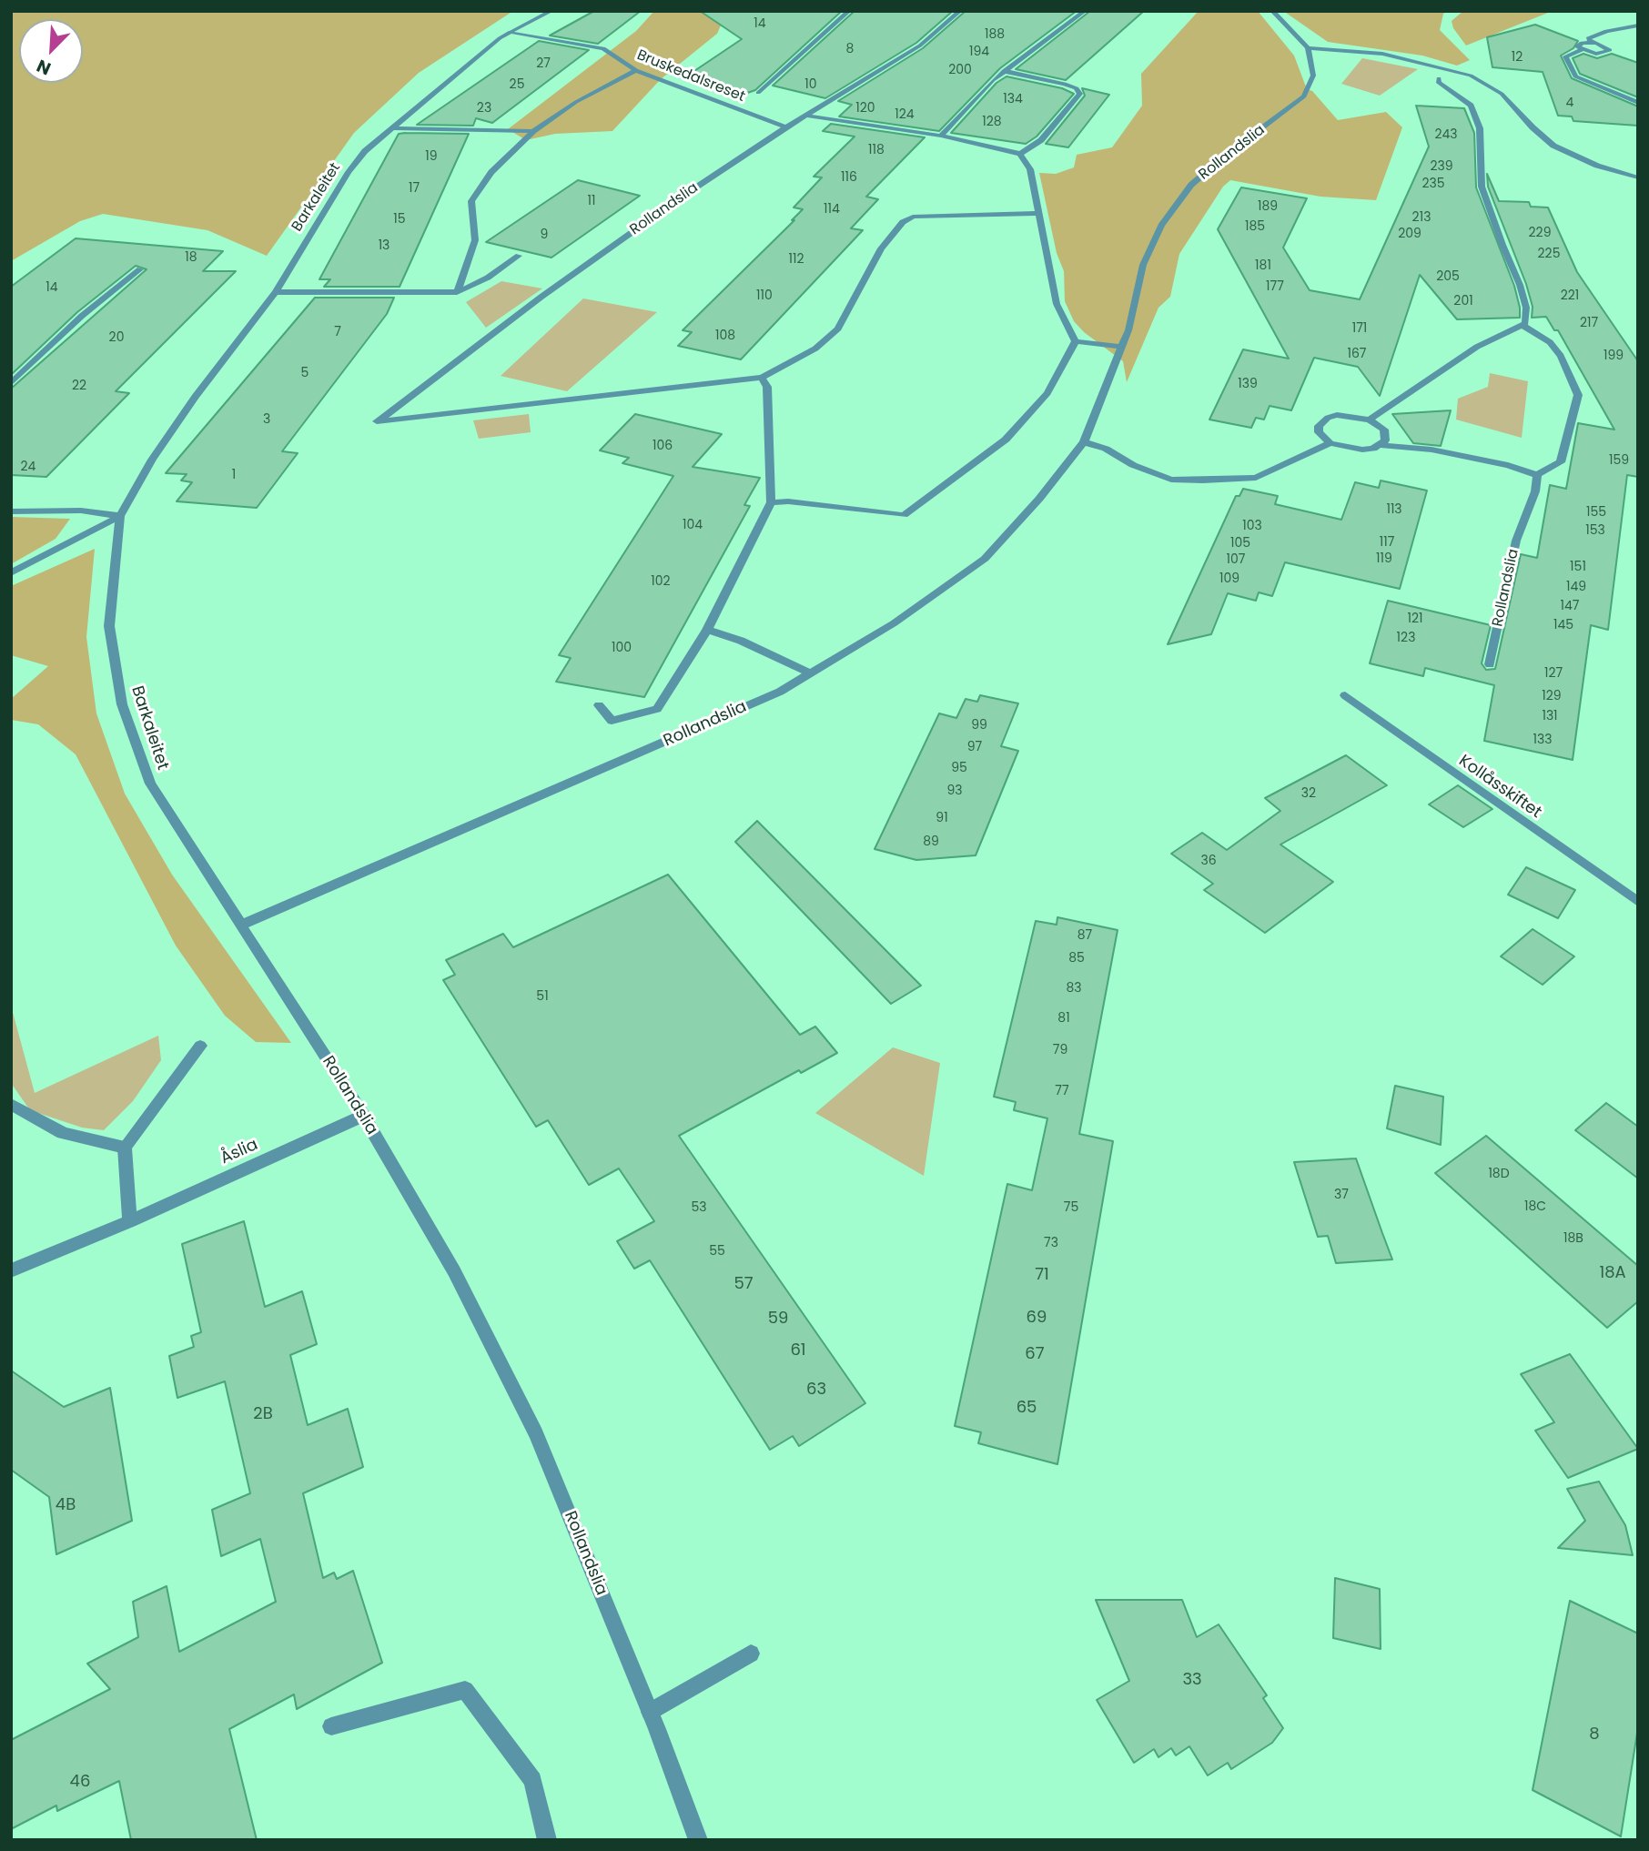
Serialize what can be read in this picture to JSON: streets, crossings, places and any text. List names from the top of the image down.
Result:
{
  "streets": {
    "street": [
      "Bruskedalsreset",
      "Rollandslia",
      "Barkaleitet",
      "Kollåsskiftet",
      "Åslia"
    ]
  },
  "crossings": [
    ["Bruskedalsreset", "Rollandslia"],
    ["Bruskedalsreset", "Barkaleitet"],
    ["Rollandslia", "Barkaleitet"],
    ["Rollandslia", "Åslia"]
  ],
  "house_numbers": [
    "14",
    "188",
    "8",
    "194",
    "12",
    "27",
    "200",
    "25",
    "10",
    "134",
    "4",
    "23",
    "120",
    "124",
    "128",
    "243",
    "118",
    "19",
    "239",
    "116",
    "235",
    "17",
    "11",
    "189",
    "114",
    "213",
    "15",
    "185",
    "229",
    "209",
    "9",
    "13",
    "225",
    "18",
    "112",
    "181",
    "205",
    "177",
    "14",
    "110",
    "221",
    "201",
    "217",
    "171",
    "7",
    "108",
    "20",
    "167",
    "199",
    "5",
    "139",
    "22",
    "3",
    "106",
    "159",
    "24",
    "1",
    "113",
    "155",
    "104",
    "103",
    "153",
    "117",
    "105",
    "119",
    "107",
    "151",
    "109",
    "102",
    "149",
    "147",
    "121",
    "145",
    "123",
    "100",
    "127",
    "129",
    "131",
    "99",
    "133",
    "97",
    "95",
    "93",
    "32",
    "91",
    "89",
    "36",
    "87",
    "85",
    "83",
    "51",
    "81",
    "79",
    "77",
    "18D",
    "37",
    "18C",
    "53",
    "75",
    "18B",
    "73",
    "55",
    "18A",
    "71",
    "57",
    "69",
    "59",
    "61",
    "67",
    "63",
    "65",
    "2B",
    "4B",
    "33",
    "8",
    "46"
  ],
  "north": "bottom left"
}
